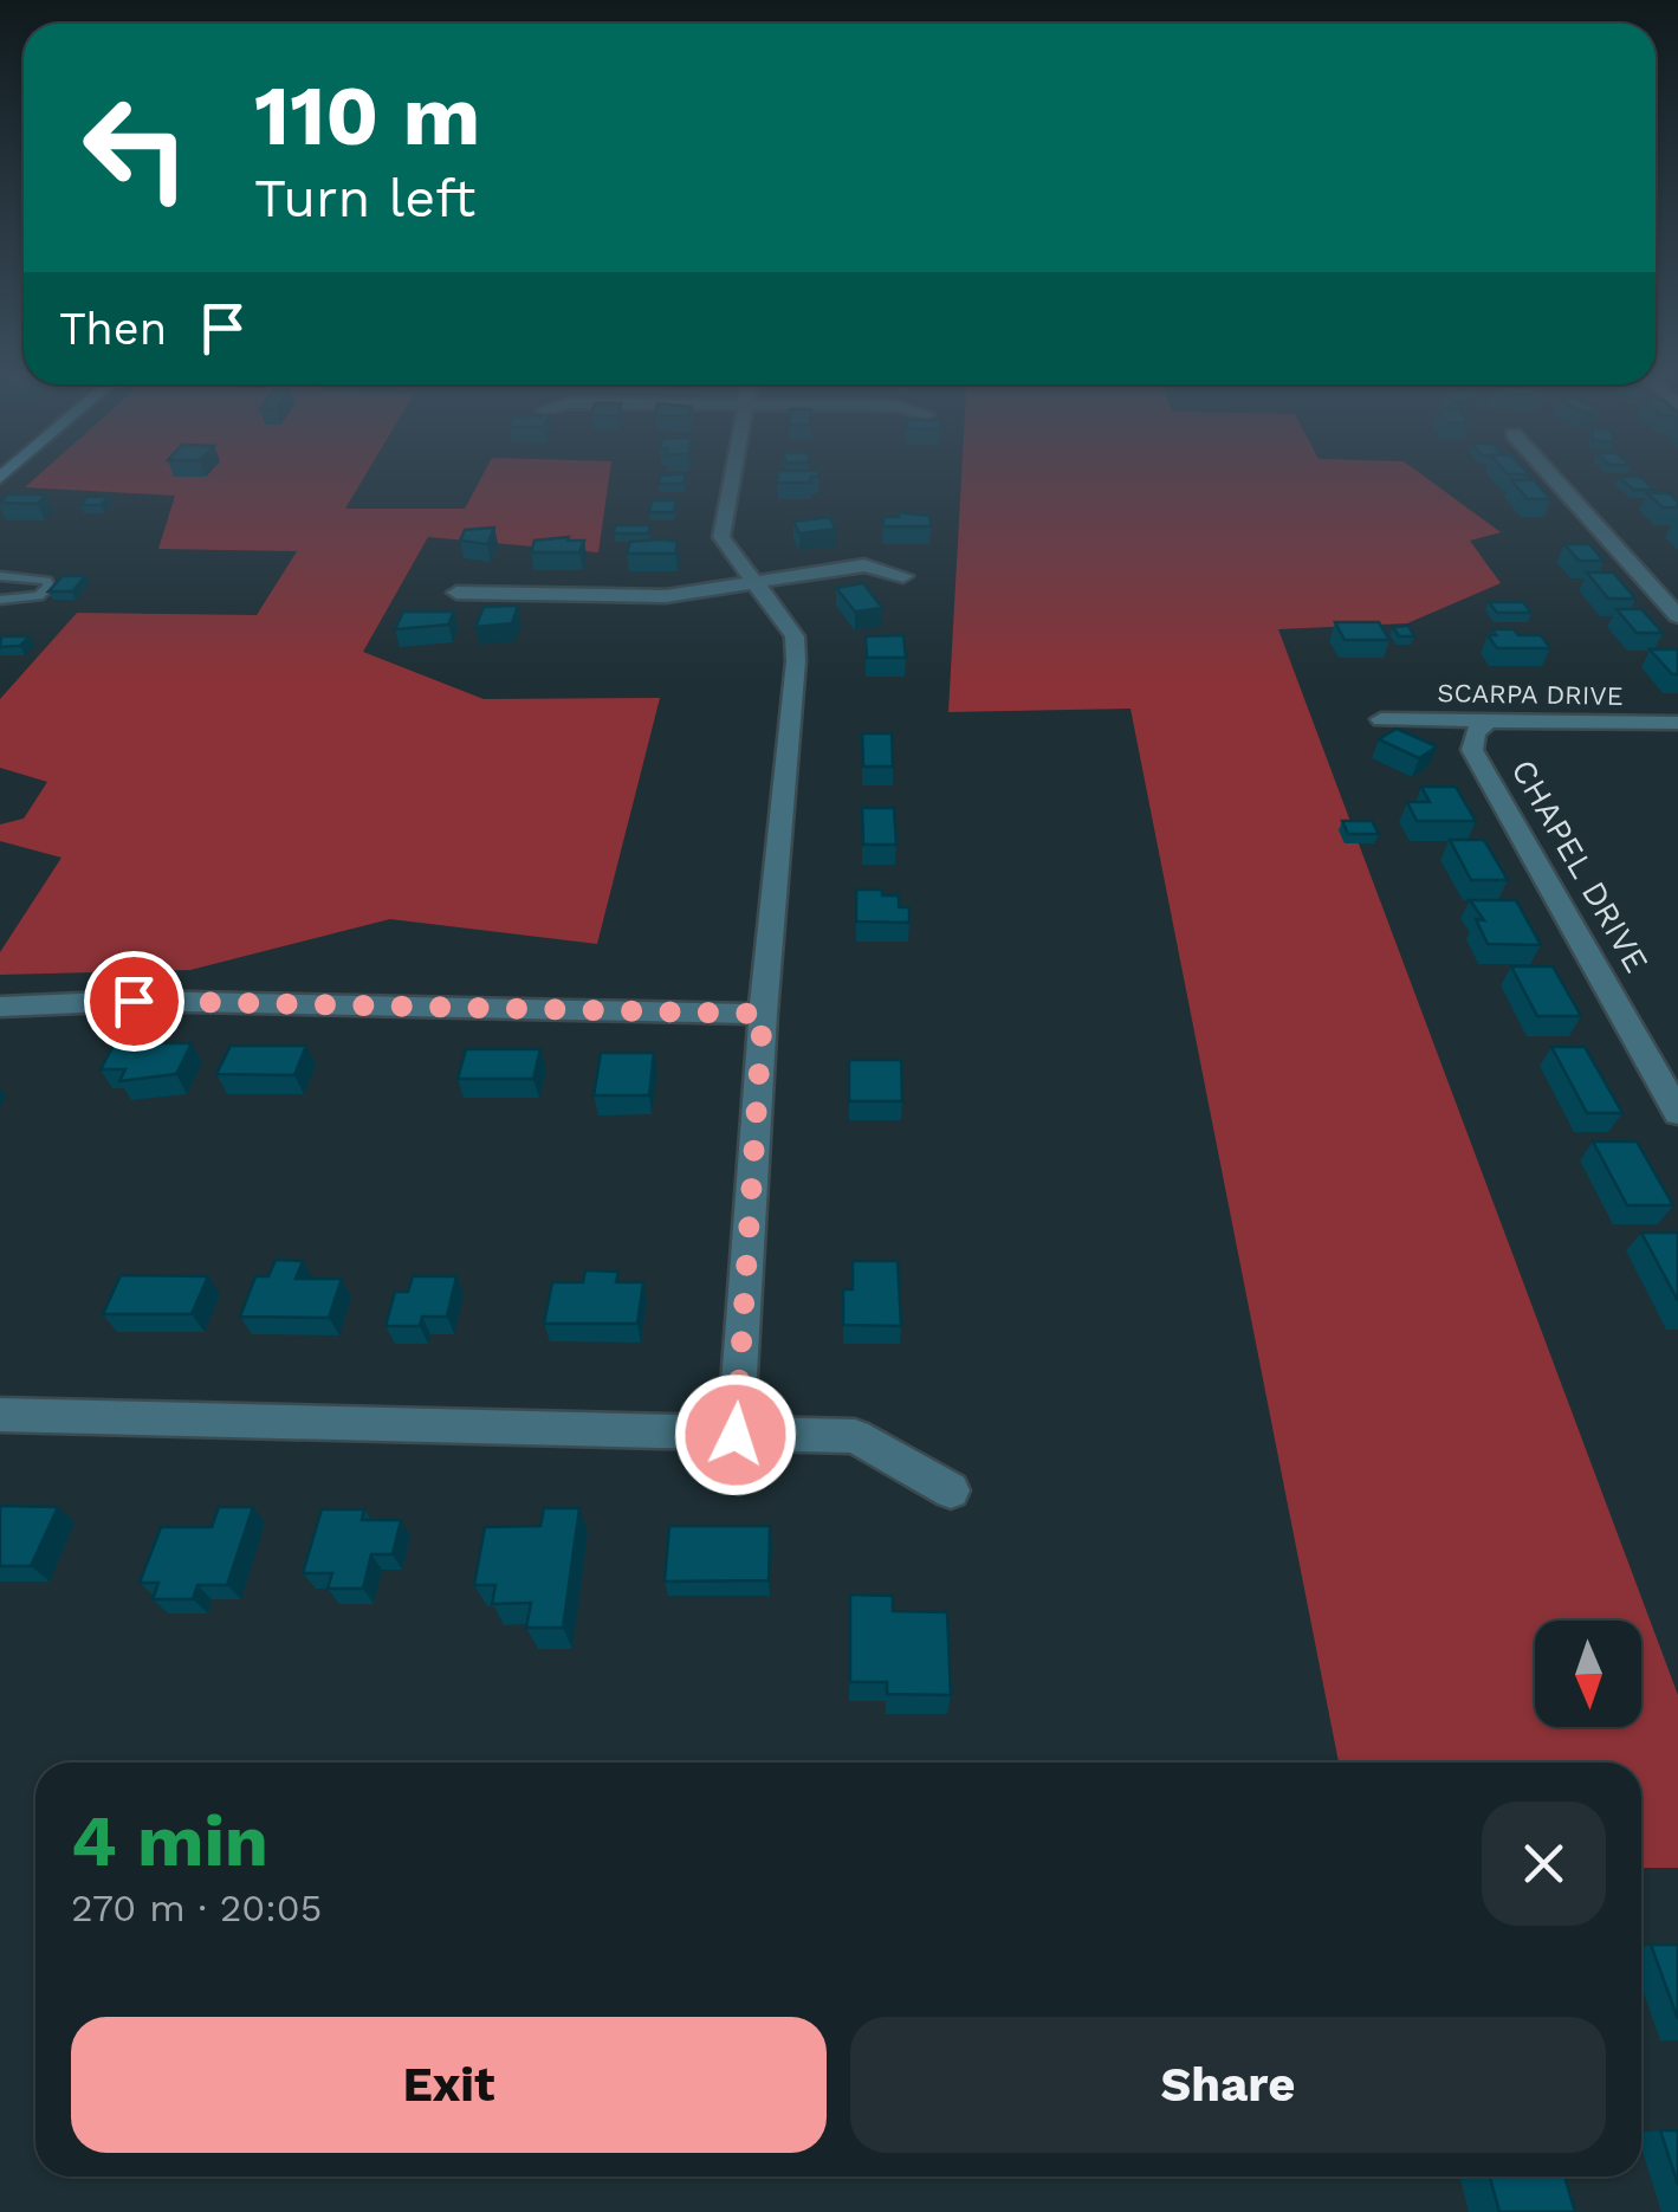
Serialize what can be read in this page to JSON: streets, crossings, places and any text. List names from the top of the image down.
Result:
{
  "streets": {
    "street": ["SCARPA DRIVE", "CHAPEL DRIVE"]
  },
  "crossings": [
    ["SCARPA DRIVE", "CHAPEL DRIVE"]
  ],
  "north": "bottom",
  "page": {
    "turn": ["110 m", "Turn left"],
    "then": "Then",
    "heading": ["4 min", "270 m · 20:05"],
    "buttons": ["Exit", "Share"]
  }
}
